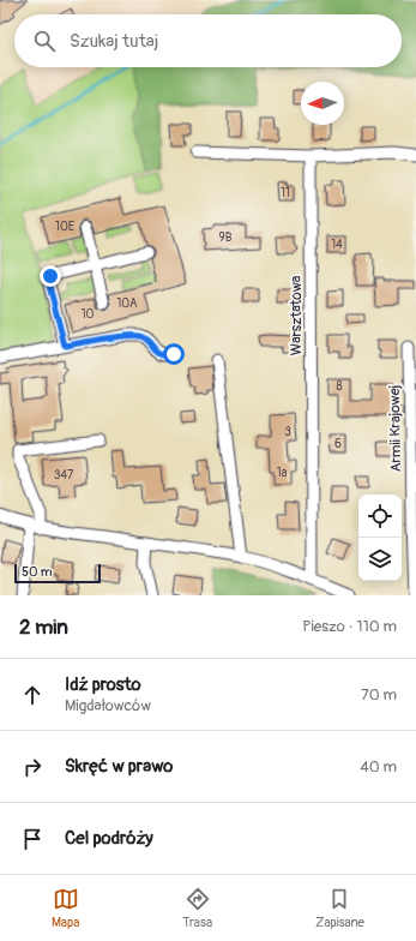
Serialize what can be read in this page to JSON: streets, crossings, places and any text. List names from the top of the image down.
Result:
{
  "streets": {
    "street": ["Warsztatowa", "Armii Krajowej"]
  },
  "house_numbers": [
    "11",
    "10E",
    "9B",
    "14",
    "10A",
    "10",
    "8",
    "3",
    "6",
    "1a",
    "347"
  ],
  "scale_bar": "50 m",
  "north": "left",
  "page": {
    "search": "Szukaj tutaj",
    "scale": "50 m",
    "heading": ["2 min", "Pieszo · 110 m"],
    "list": [
      ["Idź prosto", "Migdałowców", "70 m"],
      ["Skręć w prawo", "40 m"],
      "Cel podróży"
    ],
    "nav": ["Mapa", "Trasa", "Zapisane"]
  }
}
